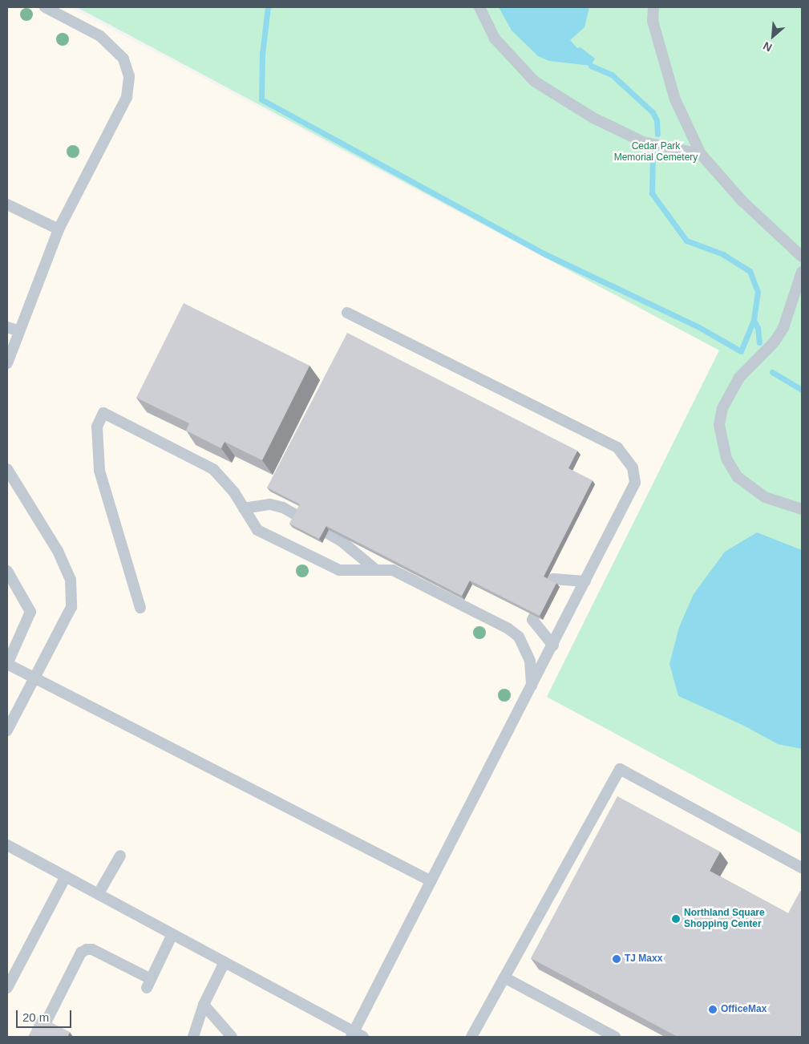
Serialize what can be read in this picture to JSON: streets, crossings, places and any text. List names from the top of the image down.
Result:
{
  "parks": ["Cedar Park Memorial Cemetery"],
  "places": ["Northland Square Shopping Center", "TJ Maxx", "OfficeMax"],
  "scale_bar": "20 m",
  "north": "bottom left"
}
